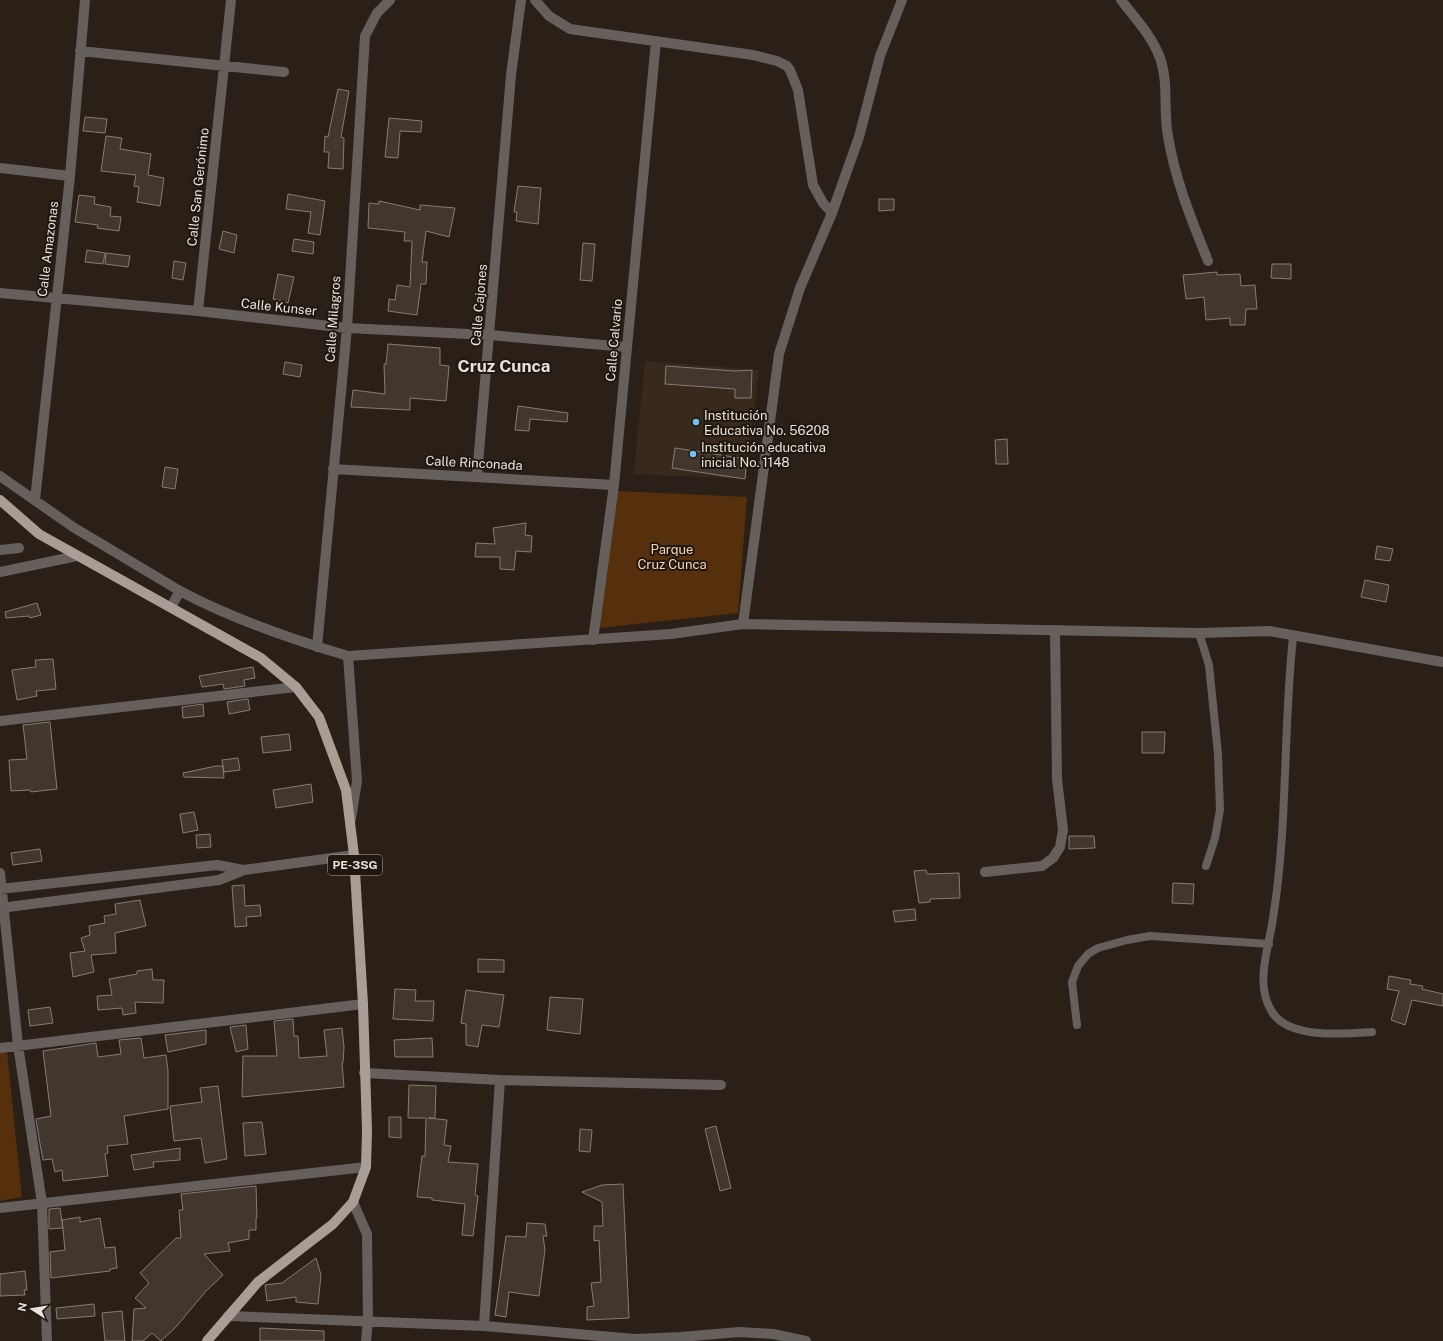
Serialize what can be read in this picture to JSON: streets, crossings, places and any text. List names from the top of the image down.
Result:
{
  "streets": {
    "main road": ["PE-3SG"],
    "street": [
      "Calle San Gerónimo",
      "Calle Amazonas",
      "Calle Cajones",
      "Calle Kunser",
      "Calle Milagros",
      "Calle Calvario",
      "Calle Rinconada"
    ]
  },
  "crossings": [
    ["Calle San Gerónimo", "Calle Kunser"],
    ["Calle Amazonas", "Calle Kunser"],
    ["Calle Cajones", "Calle Kunser"],
    ["Calle Cajones", "Calle Rinconada"],
    ["Calle Kunser", "Calle Milagros"],
    ["Calle Kunser", "Calle Calvario"],
    ["Calle Milagros", "Calle Rinconada"],
    ["Calle Calvario", "Calle Rinconada"]
  ],
  "districts": ["Cruz Cunca"],
  "parks": ["Parque Cruz Cunca"],
  "places": ["Institución Educativa No. 56208", "Institución educativa inicial No. 1148"],
  "north": "left"
}
